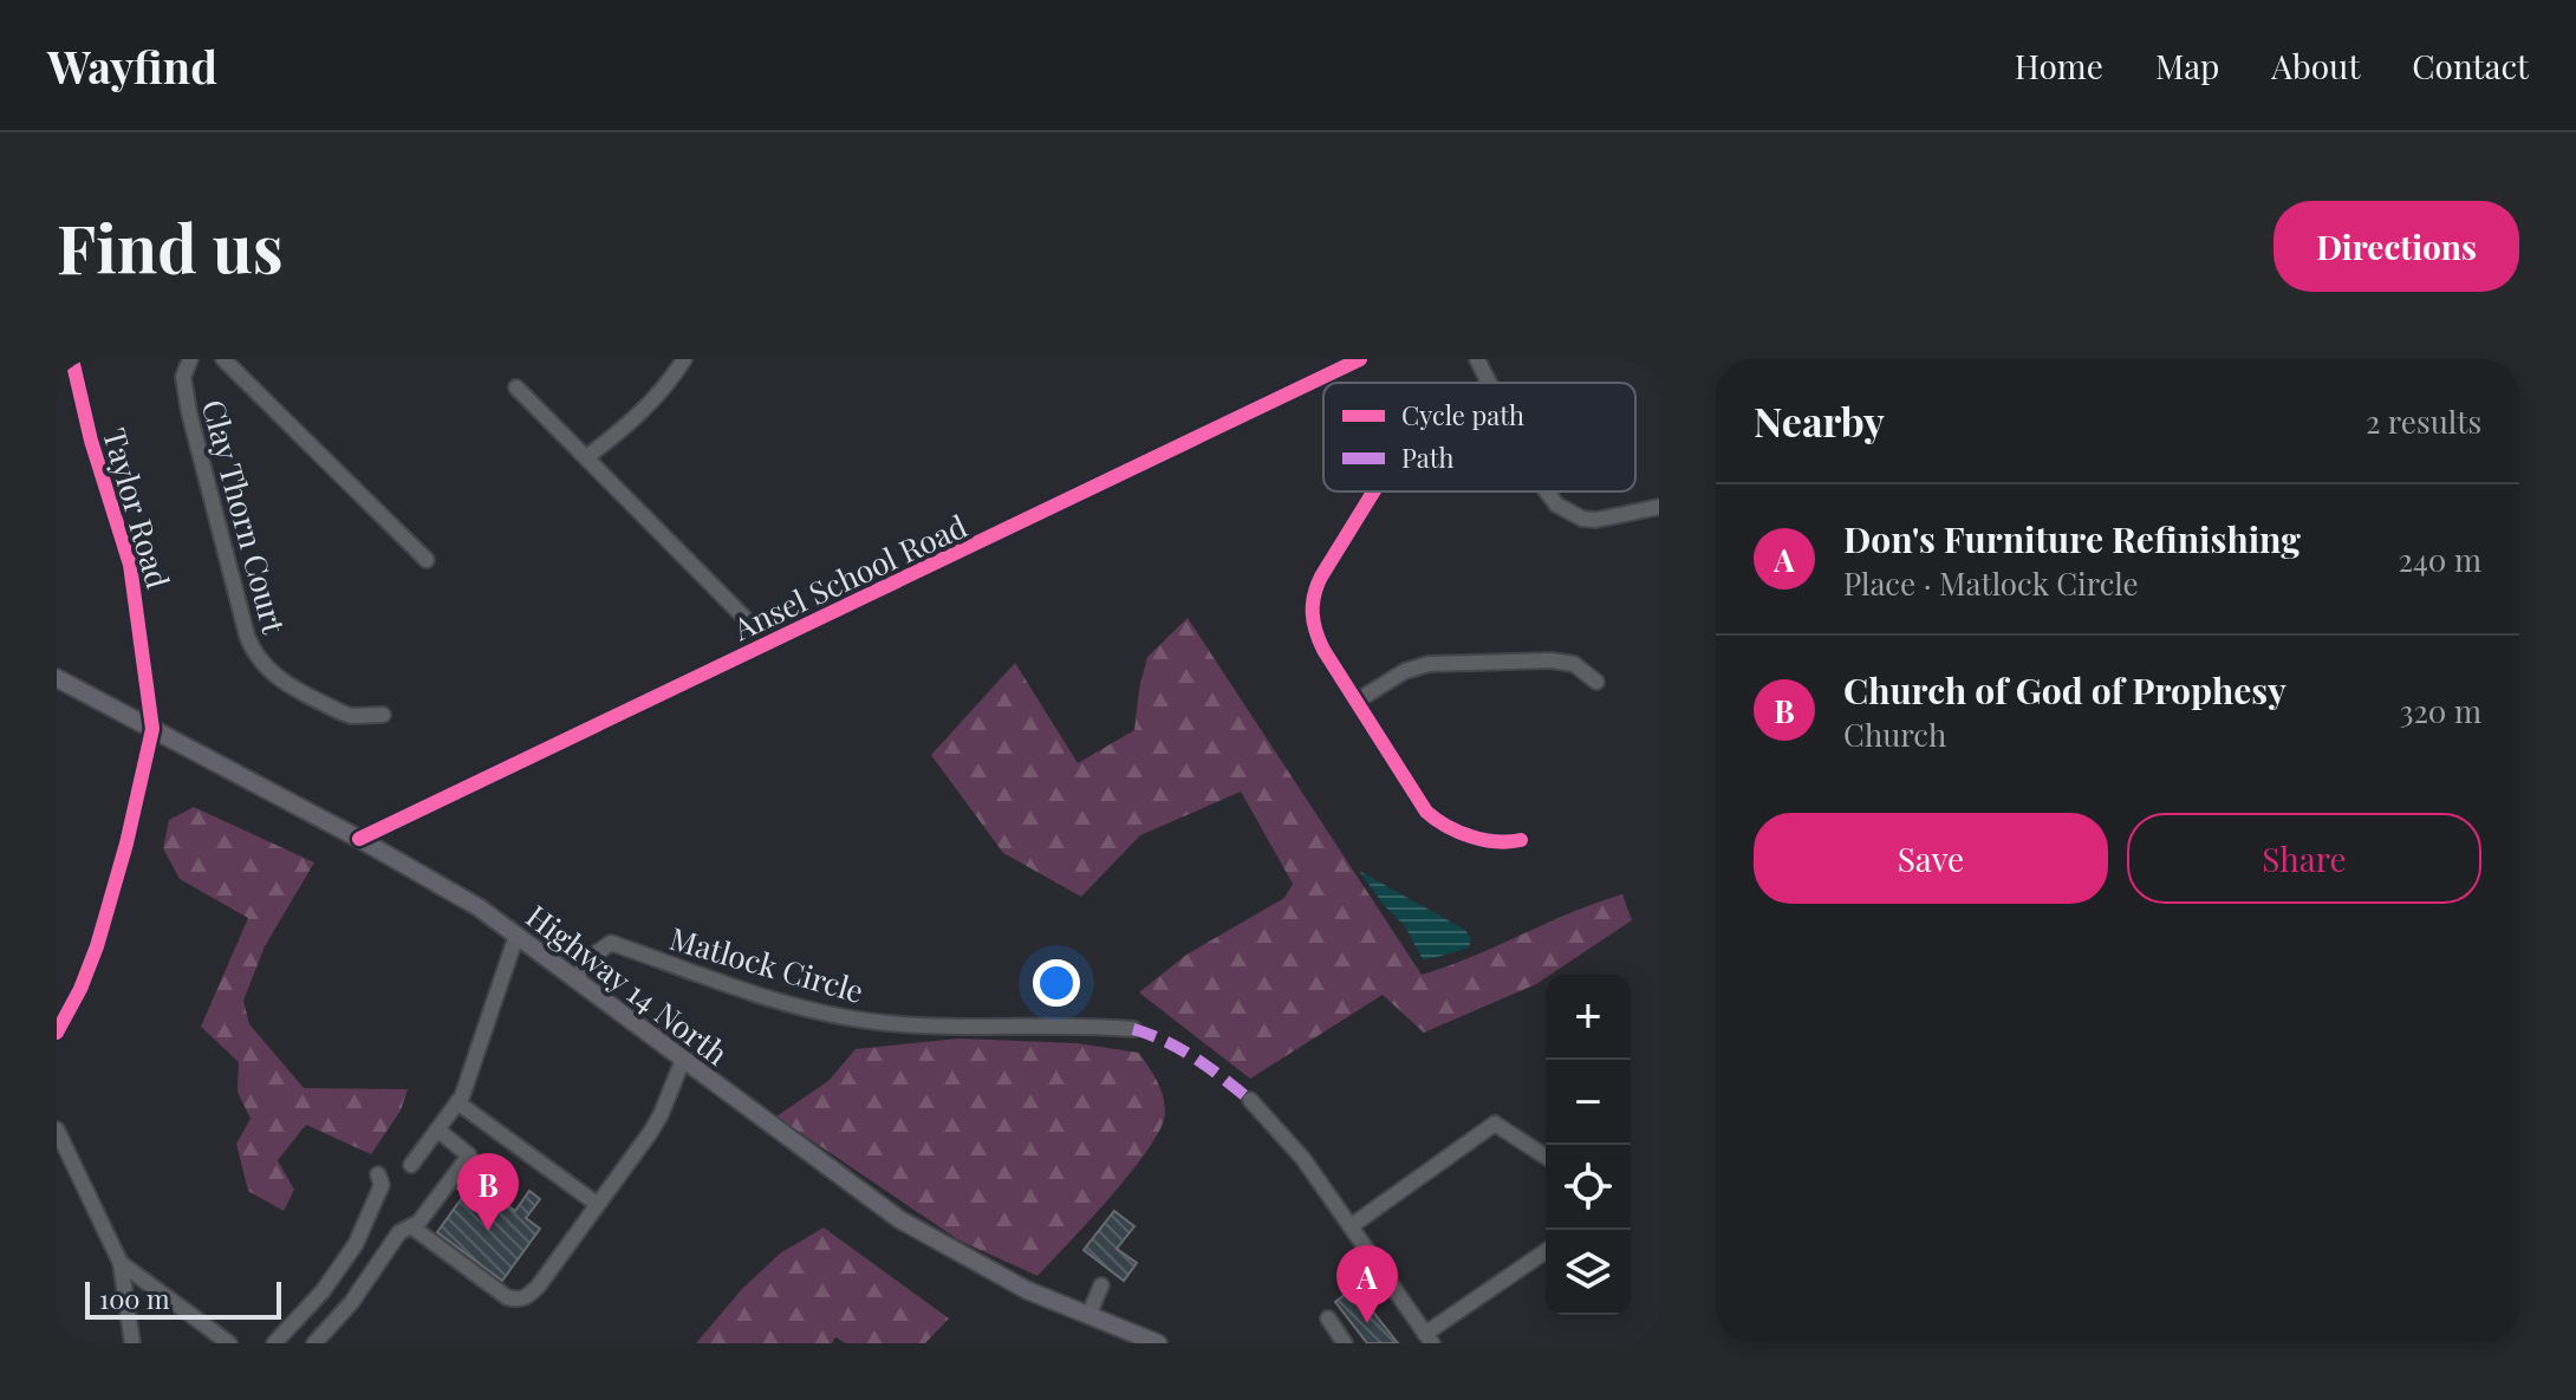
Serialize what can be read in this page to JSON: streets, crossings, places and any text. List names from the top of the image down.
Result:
{
  "streets": {
    "main road": ["Highway 14 North"],
    "street": [
      "Taylor Road",
      "Clay Thorn Court",
      "Ansel School Road",
      "Matlock Circle"
    ]
  },
  "crossings": [
    ["Taylor Road", "Highway 14 North"],
    ["Ansel School Road", "Highway 14 North"],
    ["Matlock Circle", "Highway 14 North"]
  ],
  "legend": ["Cycle path", "Path"],
  "scale_bar": "100 m",
  "page": {
    "header": "Wayfind",
    "nav": [
      "Home",
      "Map",
      "About",
      "Contact"
    ],
    "buttons": [
      "Directions",
      ["Save", "Share"]
    ],
    "title": "Find us",
    "heading": ["Nearby", "2 results"],
    "list": [
      {
        "mark": "A",
        "name": "Don's Furniture Refinishing",
        "note": "Place · Matlock Circle",
        "value": "240 m"
      },
      {
        "mark": "B",
        "name": "Church of God of Prophesy",
        "note": "Church",
        "value": "320 m"
      }
    ],
    "map_buttons": ["+", "−"],
    "pins": ["B", "A"],
    "scale": "100 m"
  }
}
